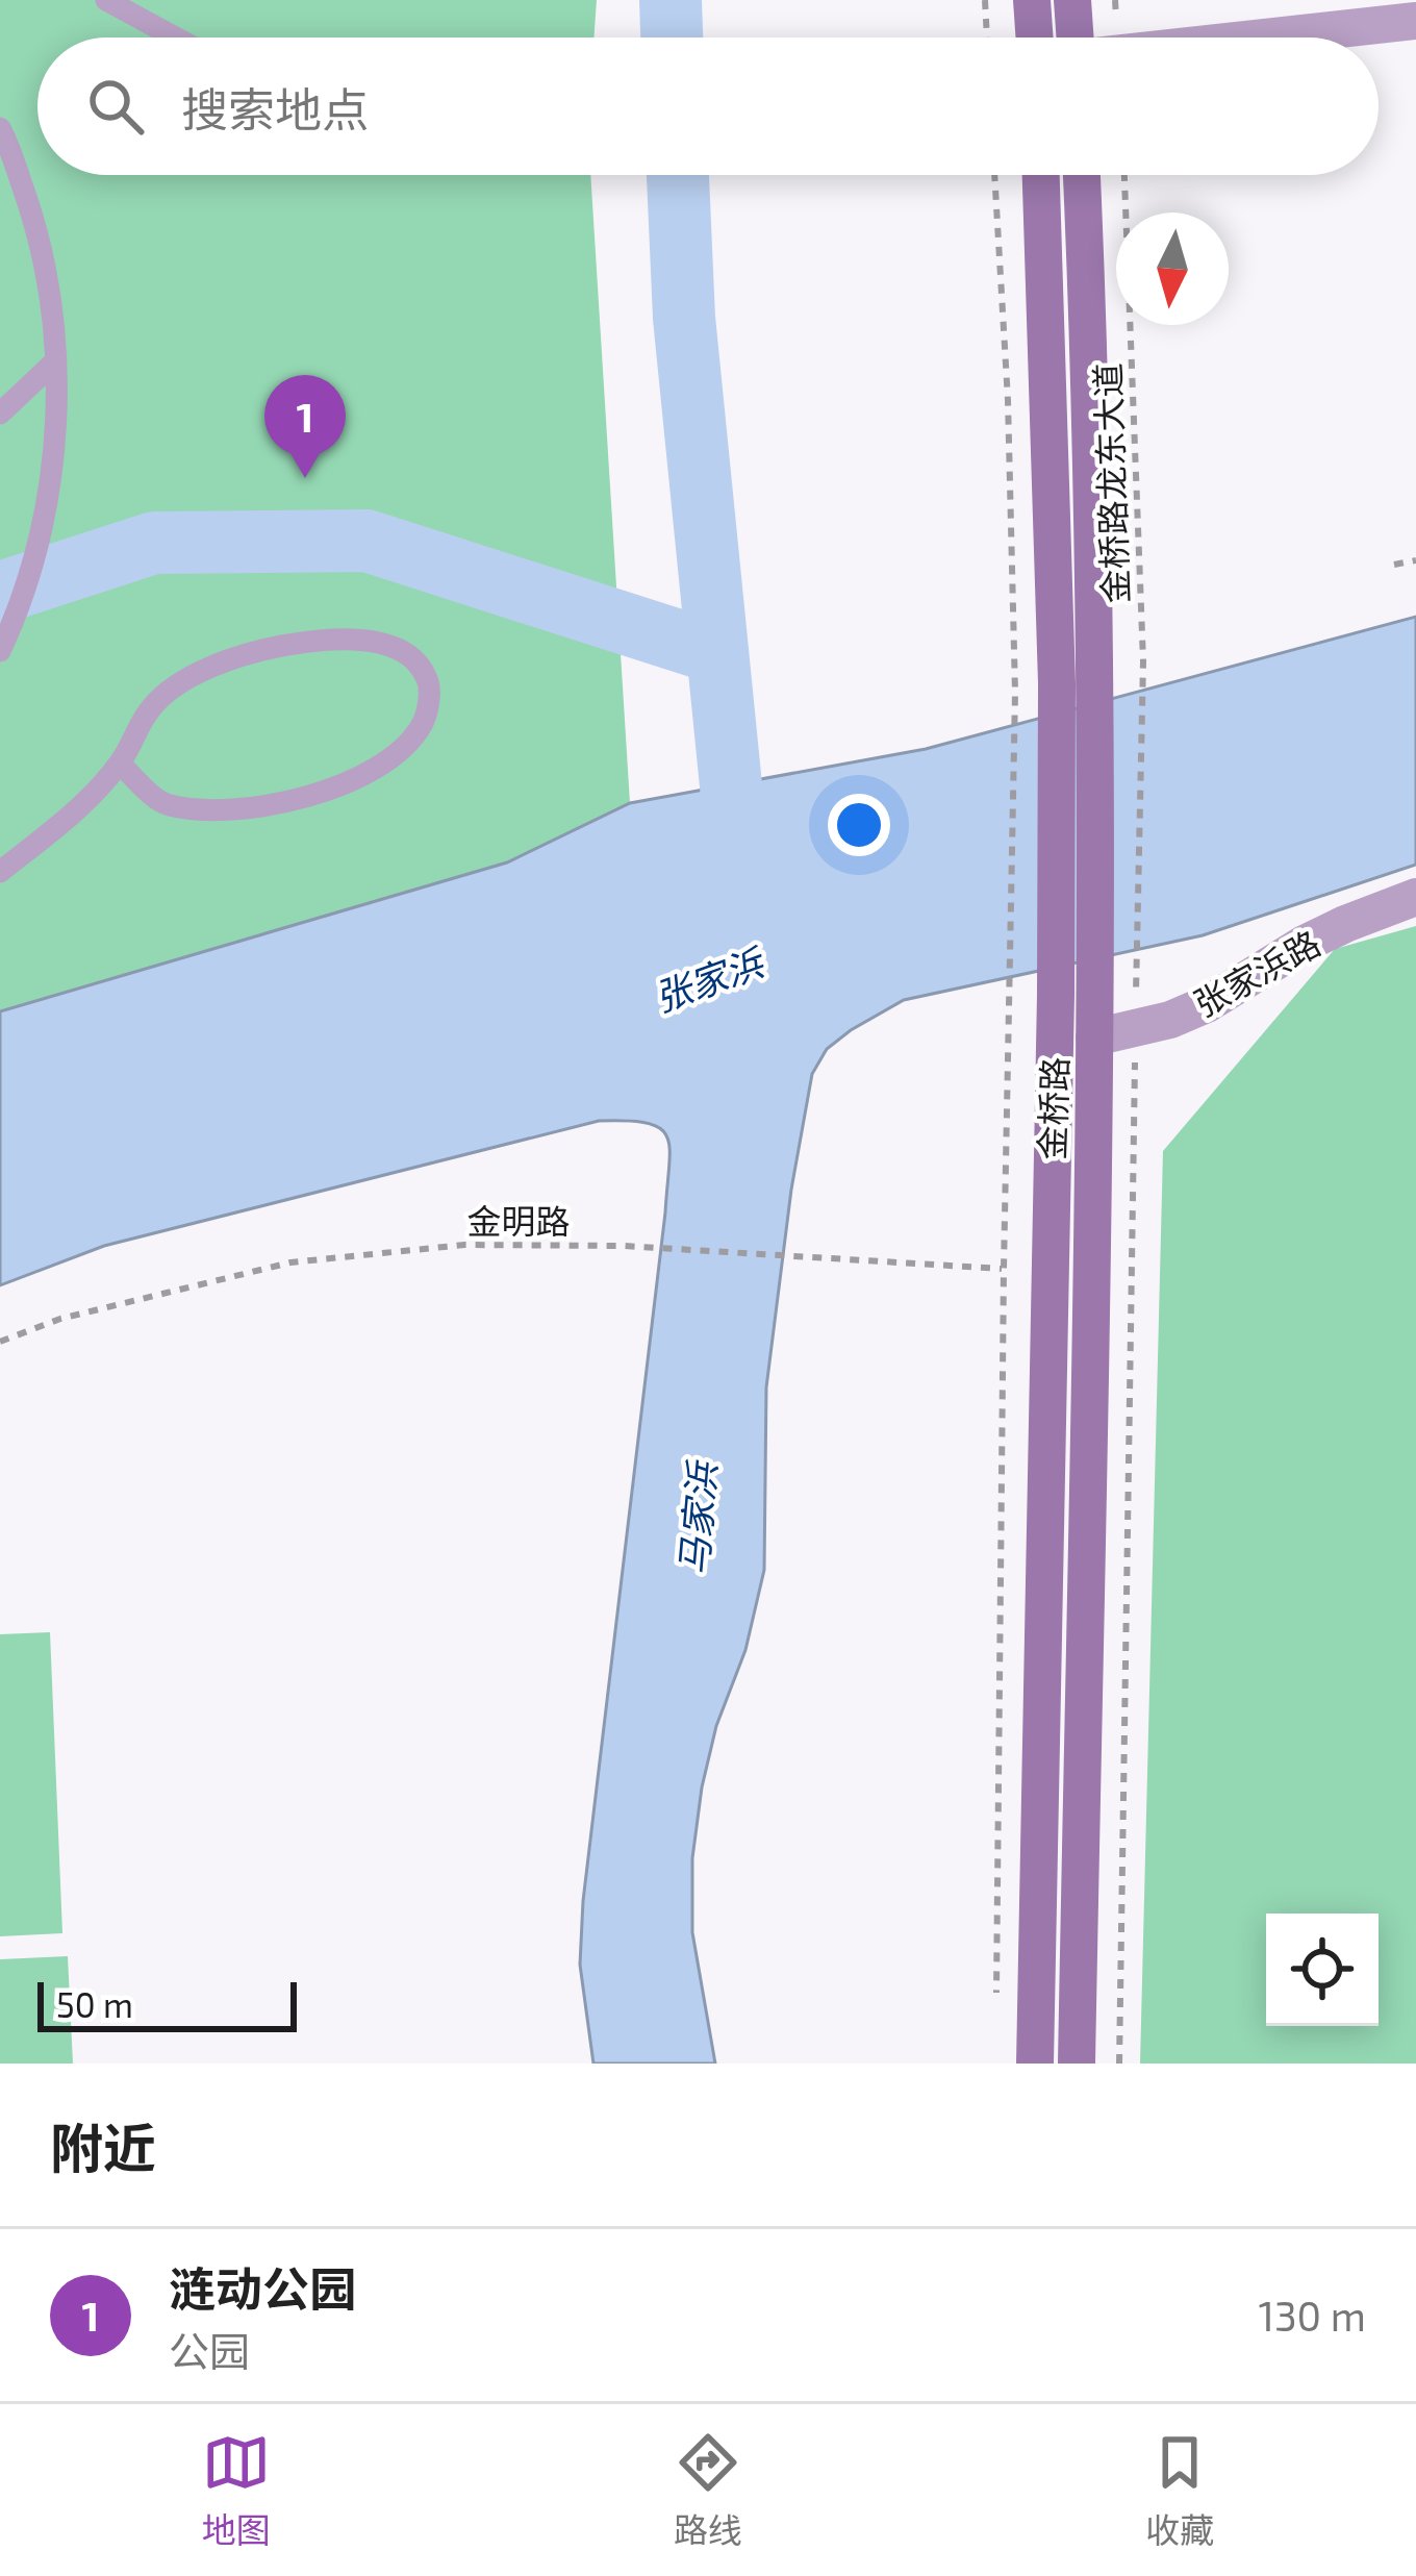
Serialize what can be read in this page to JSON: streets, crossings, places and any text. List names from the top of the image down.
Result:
{
  "streets": {
    "main road": ["金桥路"],
    "street": ["张家浜路"],
    "path": ["金桥路龙东大道", "金明路"]
  },
  "crossings": [
    ["金桥路龙东大道", "张家浜路"],
    ["张家浜路", "金桥路"],
    ["金桥路", "金明路"]
  ],
  "water": ["张家浜", "马家浜"],
  "scale_bar": "50 m",
  "north": "bottom",
  "page": {
    "search": "搜索地点",
    "pins": "1",
    "scale": "50 m",
    "heading": "附近",
    "list": [
      {
        "mark": "1",
        "name": "涟动公园",
        "note": "公园",
        "value": "130 m"
      }
    ],
    "nav": ["地图", "路线", "收藏"]
  }
}
